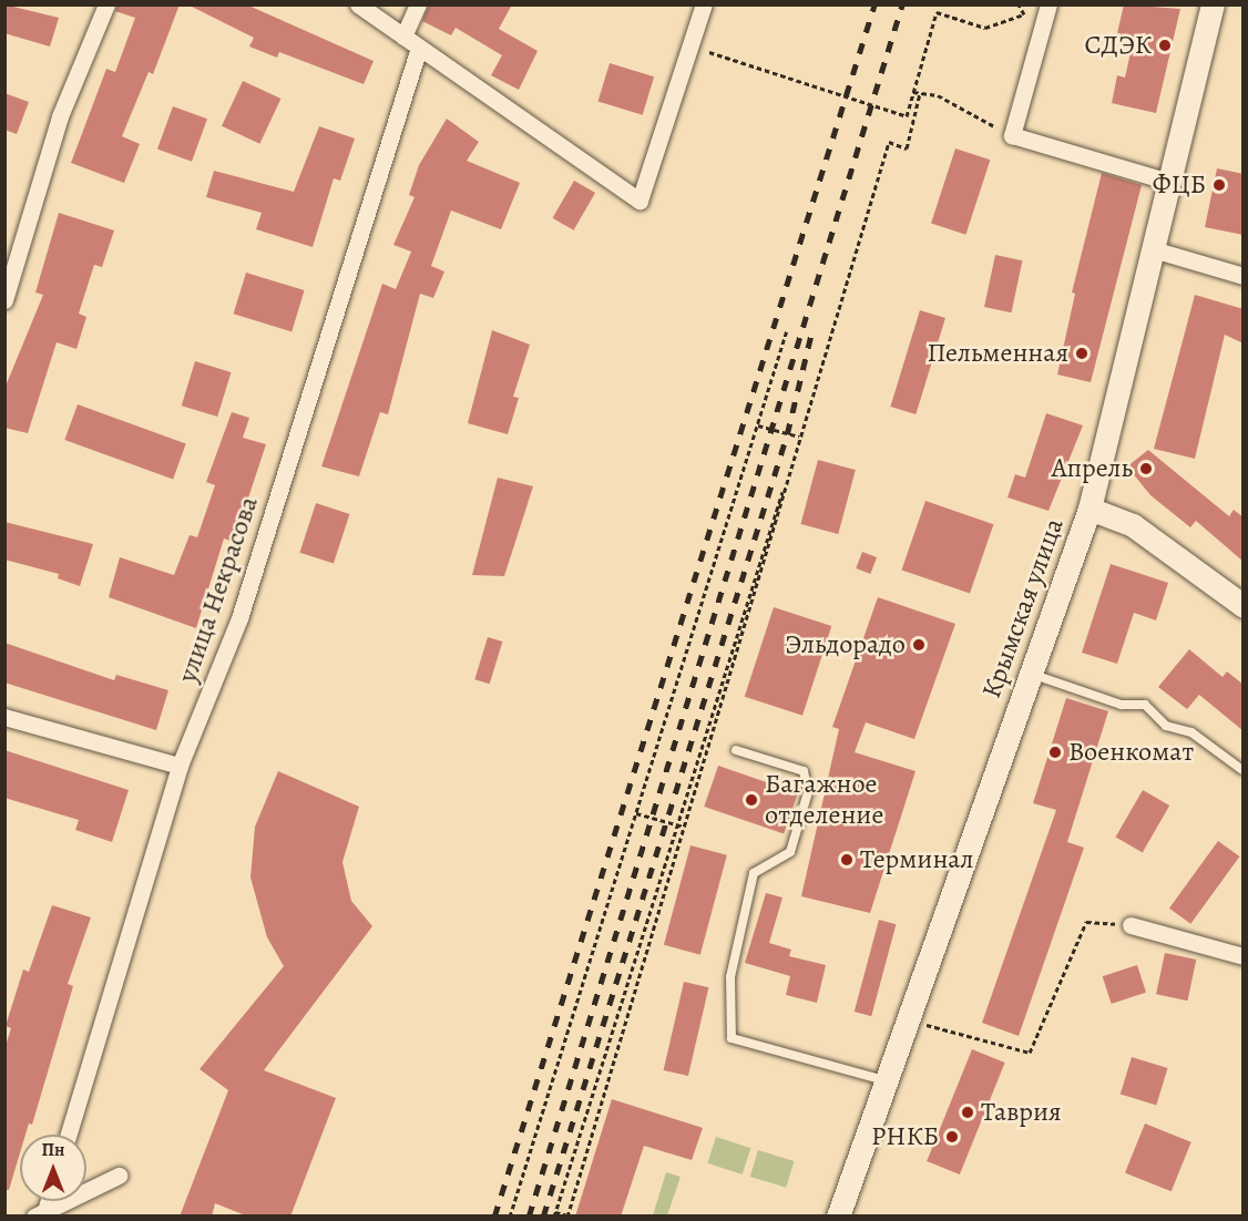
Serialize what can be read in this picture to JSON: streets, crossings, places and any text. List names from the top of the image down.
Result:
{
  "streets": {
    "main road": ["Крымская улица"],
    "street": ["улица Некрасова"]
  },
  "places": [
    "СДЭК",
    "ФЦБ",
    "Пельменная",
    "Апрель",
    "Эльдорадо",
    "Военкомат",
    "Багажное отделение",
    "Терминал",
    "Таврия",
    "РНКБ"
  ],
  "north": "top"
}
